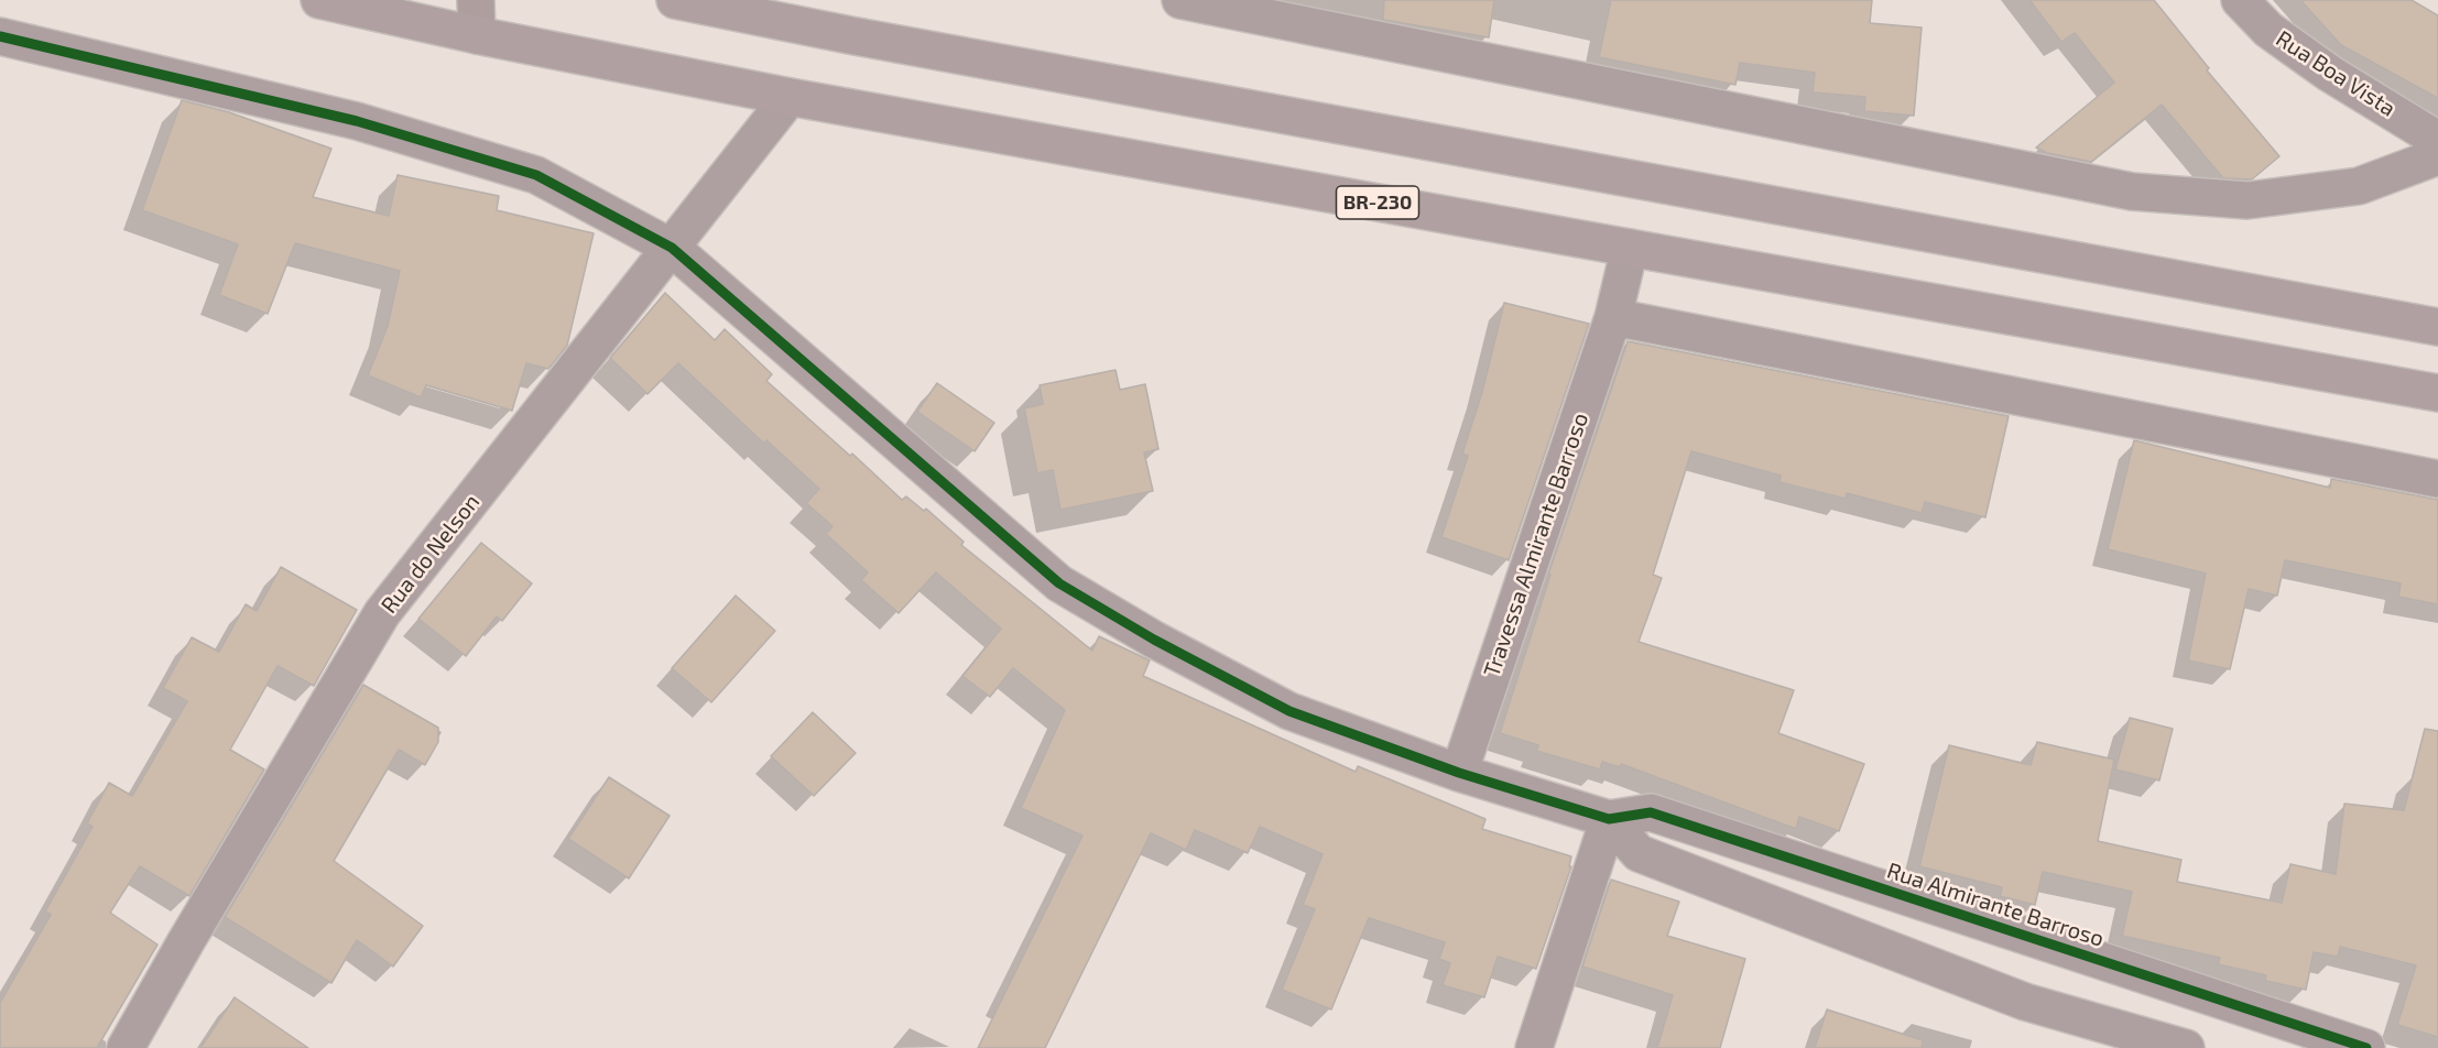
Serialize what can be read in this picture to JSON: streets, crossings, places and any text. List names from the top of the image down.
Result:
{
  "streets": {
    "main road": ["BR-230"],
    "street": [
      "Rua Boa Vista",
      "Travessa Almirante Barroso",
      "Rua do Nelson",
      "Rua Almirante Barroso"
    ]
  },
  "crossings": [
    ["BR-230", "Travessa Almirante Barroso"],
    ["BR-230", "Rua do Nelson"]
  ]
}
